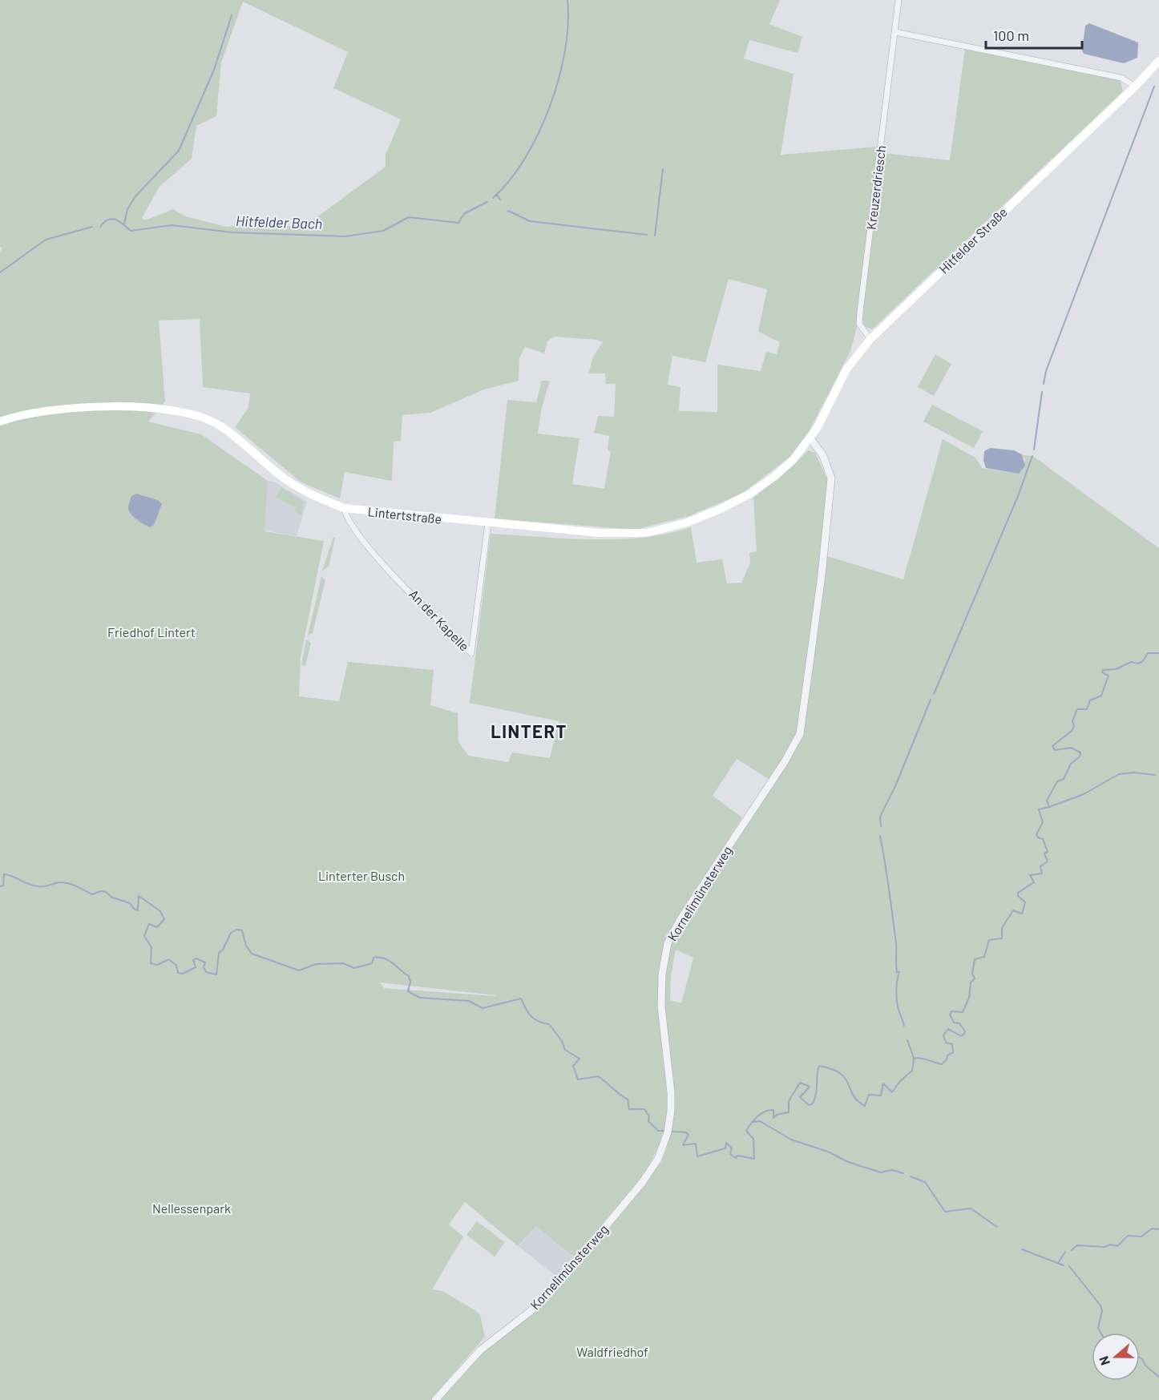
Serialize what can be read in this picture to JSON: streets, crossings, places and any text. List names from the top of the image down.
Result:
{
  "streets": {
    "main road": ["Hitfelder Straße", "Lintertstraße"],
    "street": ["Kreuzerdriesch", "An der Kapelle", "Kornelimünsterweg"]
  },
  "crossings": [
    ["Kreuzerdriesch", "Hitfelder Straße"],
    ["Hitfelder Straße", "Lintertstraße"],
    ["Hitfelder Straße", "Kornelimünsterweg"],
    ["Lintertstraße", "An der Kapelle"],
    ["Lintertstraße", "Kornelimünsterweg"]
  ],
  "districts": ["LINTERT"],
  "water": ["Hitfelder Bach"],
  "parks": [
    "Friedhof Lintert",
    "Linterter Busch",
    "Nellessenpark",
    "Waldfriedhof"
  ],
  "scale_bar": "100 m",
  "north": "left"
}
